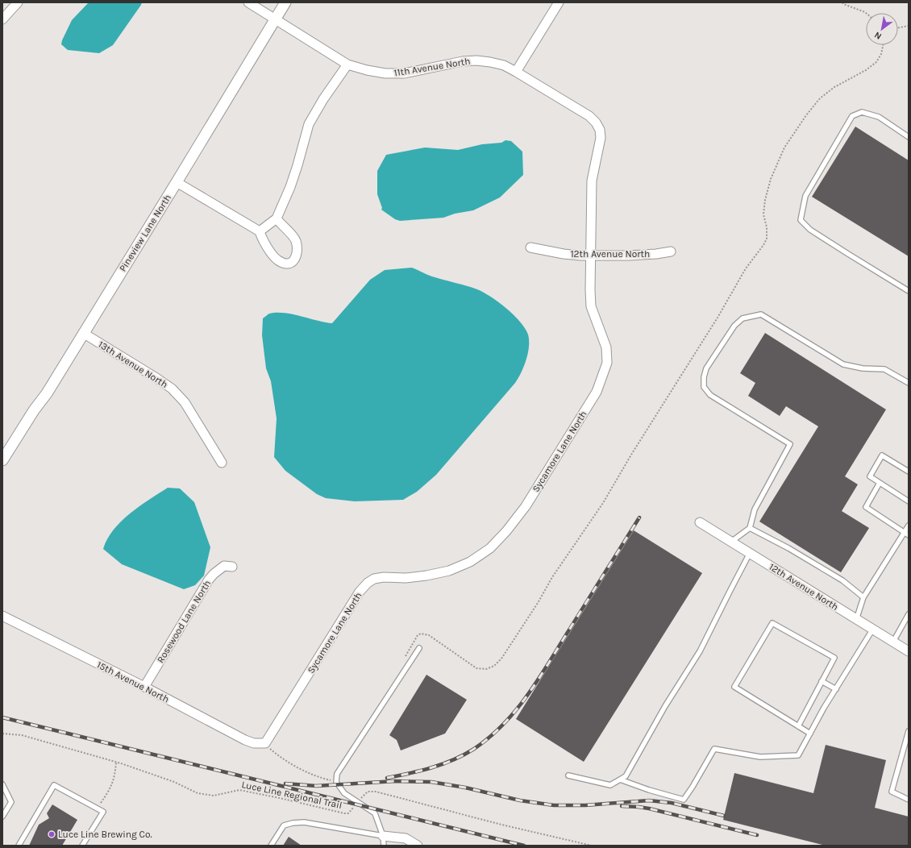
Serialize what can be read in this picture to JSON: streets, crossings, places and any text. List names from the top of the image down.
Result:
{
  "streets": {
    "street": [
      "11th Avenue North",
      "Pineview Lane North",
      "12th Avenue North",
      "13th Avenue North",
      "Sycamore Lane North",
      "Rosewood Lane North",
      "15th Avenue North"
    ],
    "path": ["Luce Line Regional Trail"]
  },
  "crossings": [
    ["11th Avenue North", "Pineview Lane North"],
    ["11th Avenue North", "Sycamore Lane North"],
    ["Pineview Lane North", "13th Avenue North"],
    ["12th Avenue North", "Sycamore Lane North"],
    ["Sycamore Lane North", "15th Avenue North"],
    ["Rosewood Lane North", "15th Avenue North"]
  ],
  "places": ["Luce Line Brewing Co."],
  "north": "bottom left"
}
